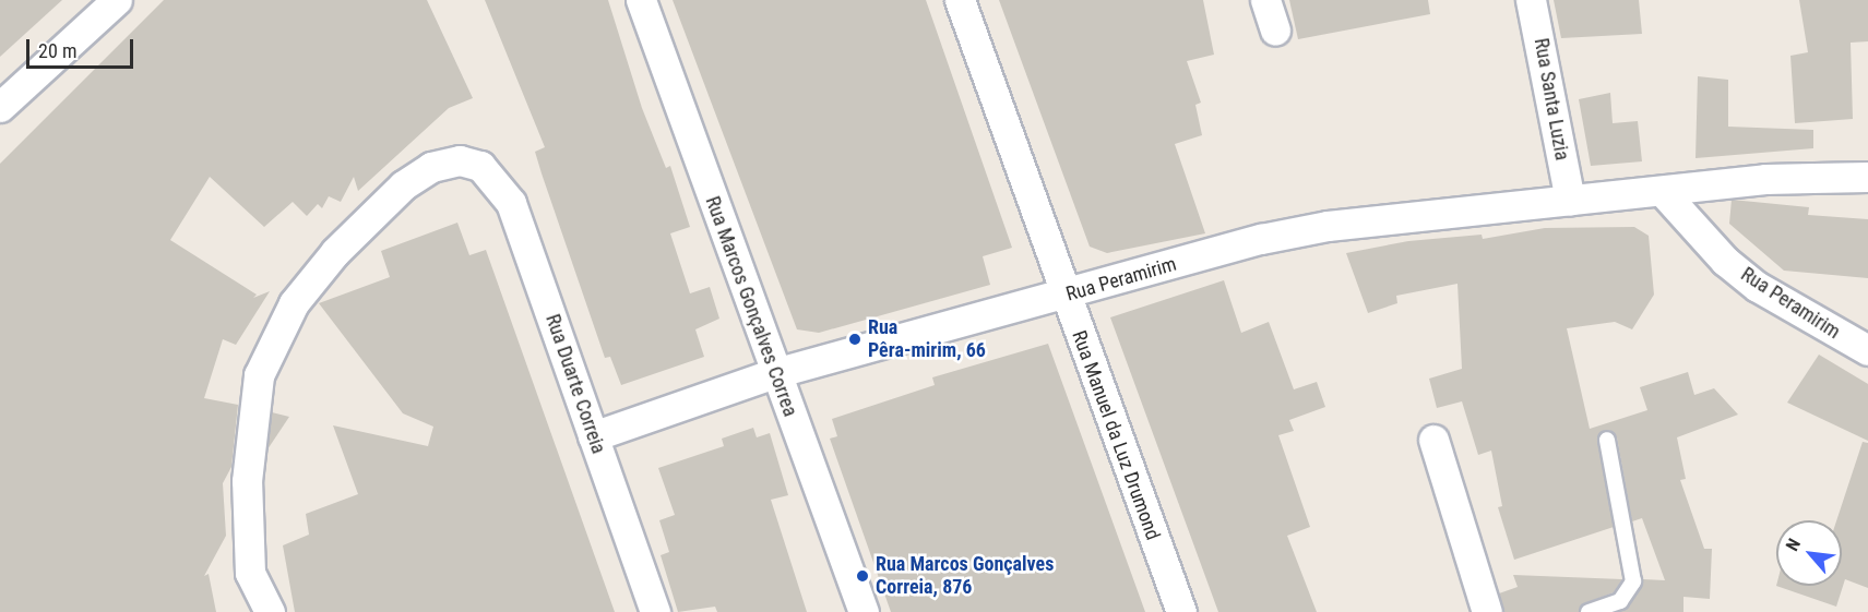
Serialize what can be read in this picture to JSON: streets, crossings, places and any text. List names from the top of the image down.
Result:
{
  "streets": {
    "street": [
      "Rua Santa Luzia",
      "Rua Peramirim",
      "Rua Marcos Gonçalves Correa",
      "Rua Duarte Correia",
      "Rua Manuel da Luz Drumond"
    ]
  },
  "crossings": [
    ["Rua Santa Luzia", "Rua Peramirim"],
    ["Rua Peramirim", "Rua Marcos Gonçalves Correa"],
    ["Rua Peramirim", "Rua Duarte Correia"],
    ["Rua Peramirim", "Rua Manuel da Luz Drumond"]
  ],
  "places": ["Rua Pêra-mirim, 66", "Rua Marcos Gonçalves Correia, 876"],
  "scale_bar": "20 m",
  "north": "top left"
}
